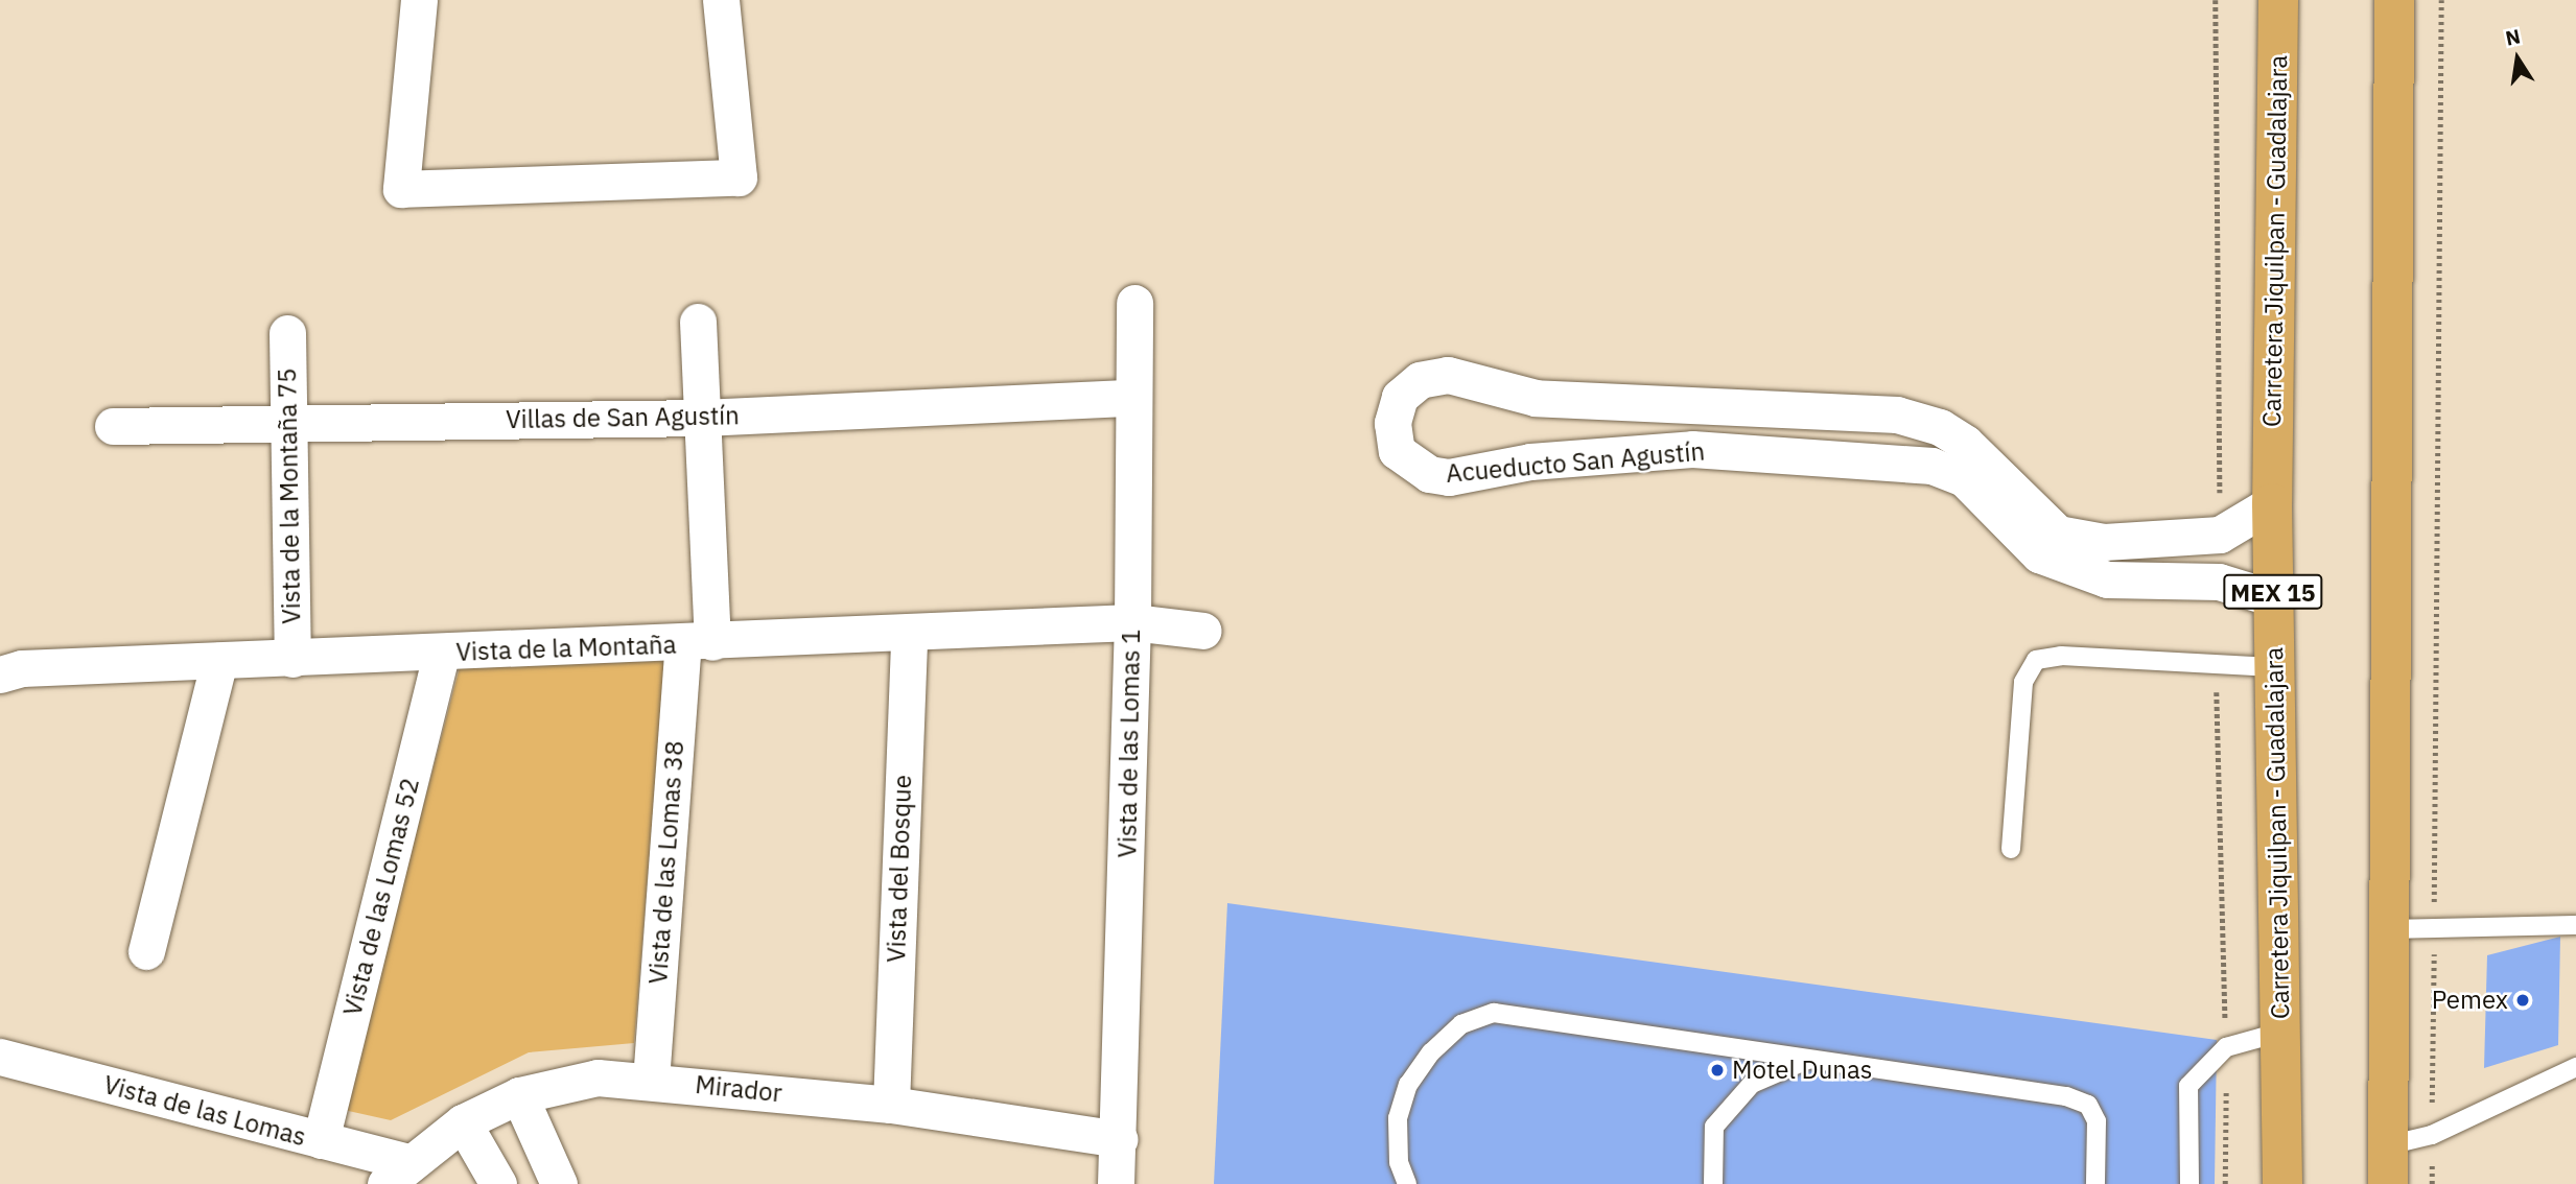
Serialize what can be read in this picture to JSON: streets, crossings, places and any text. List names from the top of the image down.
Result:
{
  "streets": {
    "highway": ["Carretera Jiquilpan - Guadalajara", "MEX 15"],
    "street": [
      "Villas de San Agustín",
      "Acueducto San Agustín",
      "Vista de la Montaña 75",
      "Vista de la Montaña",
      "Vista de las Lomas 1",
      "Vista de las Lomas 38",
      "Vista del Bosque",
      "Vista de las Lomas 52",
      "Mirador",
      "Vista de las Lomas"
    ]
  },
  "crossings": [
    ["Carretera Jiquilpan - Guadalajara", "Acueducto San Agustín"],
    ["Villas de San Agustín", "Vista de la Montaña 75"],
    ["Villas de San Agustín", "Vista de las Lomas 1"],
    ["Villas de San Agustín", "Vista de las Lomas 38"],
    ["Vista de la Montaña 75", "Vista de la Montaña"],
    ["Vista de la Montaña", "Vista de las Lomas 1"],
    ["Vista de la Montaña", "Vista de las Lomas 38"],
    ["Vista de la Montaña", "Vista del Bosque"],
    ["Vista de la Montaña", "Vista de las Lomas 52"],
    ["Vista de las Lomas 1", "Mirador"],
    ["Vista de las Lomas 38", "Mirador"],
    ["Vista del Bosque", "Mirador"],
    ["Vista de las Lomas 52", "Vista de las Lomas"],
    ["Mirador", "Vista de las Lomas"]
  ],
  "places": ["Pemex", "Motel Dunas"],
  "north": "top"
}
